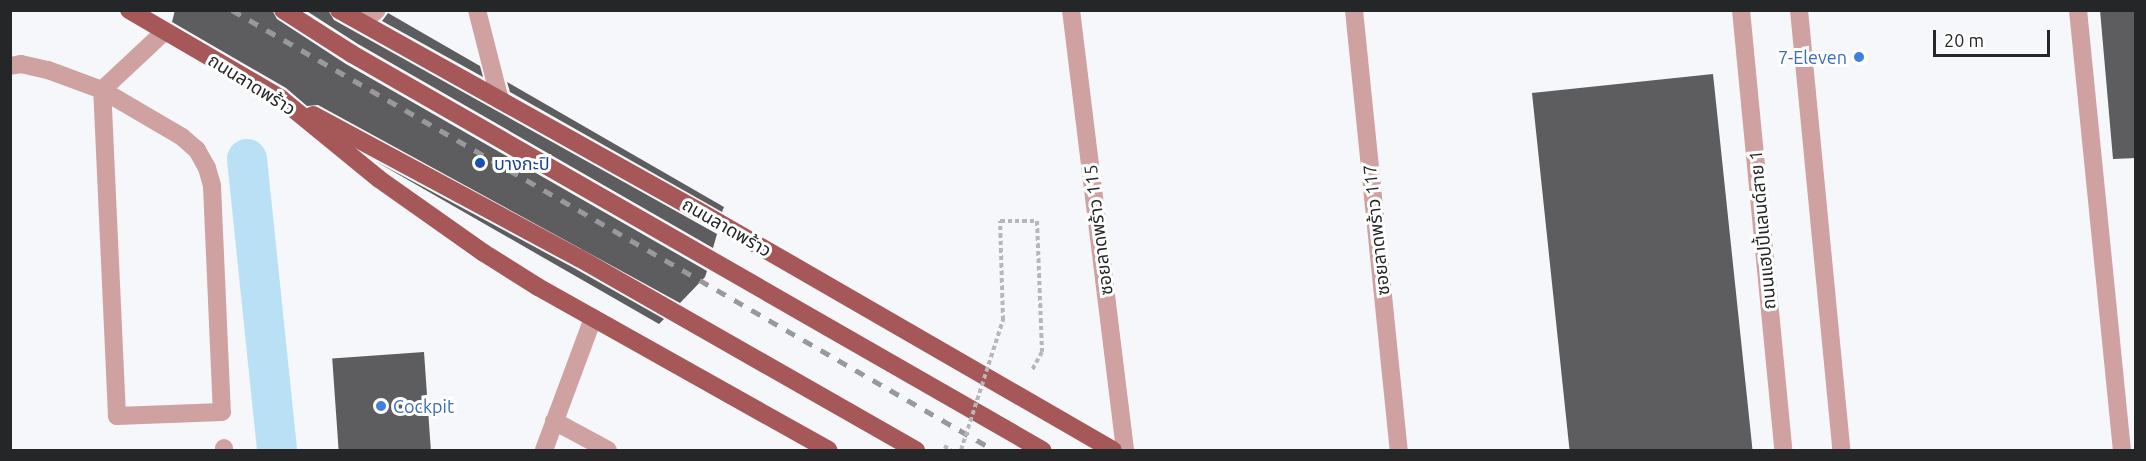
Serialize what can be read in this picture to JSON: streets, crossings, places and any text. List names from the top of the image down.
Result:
{
  "streets": {
    "main road": ["ถนนลาดพร้าว"],
    "street": ["ซอยลาดพร้าว 115", "ซอยลาดพร้าว 117", "ถนนแฮปปี้แลนด์สาย 1"]
  },
  "places": ["7-Eleven", "บางกะปิ", "Cockpit"],
  "scale_bar": "20 m"
}
